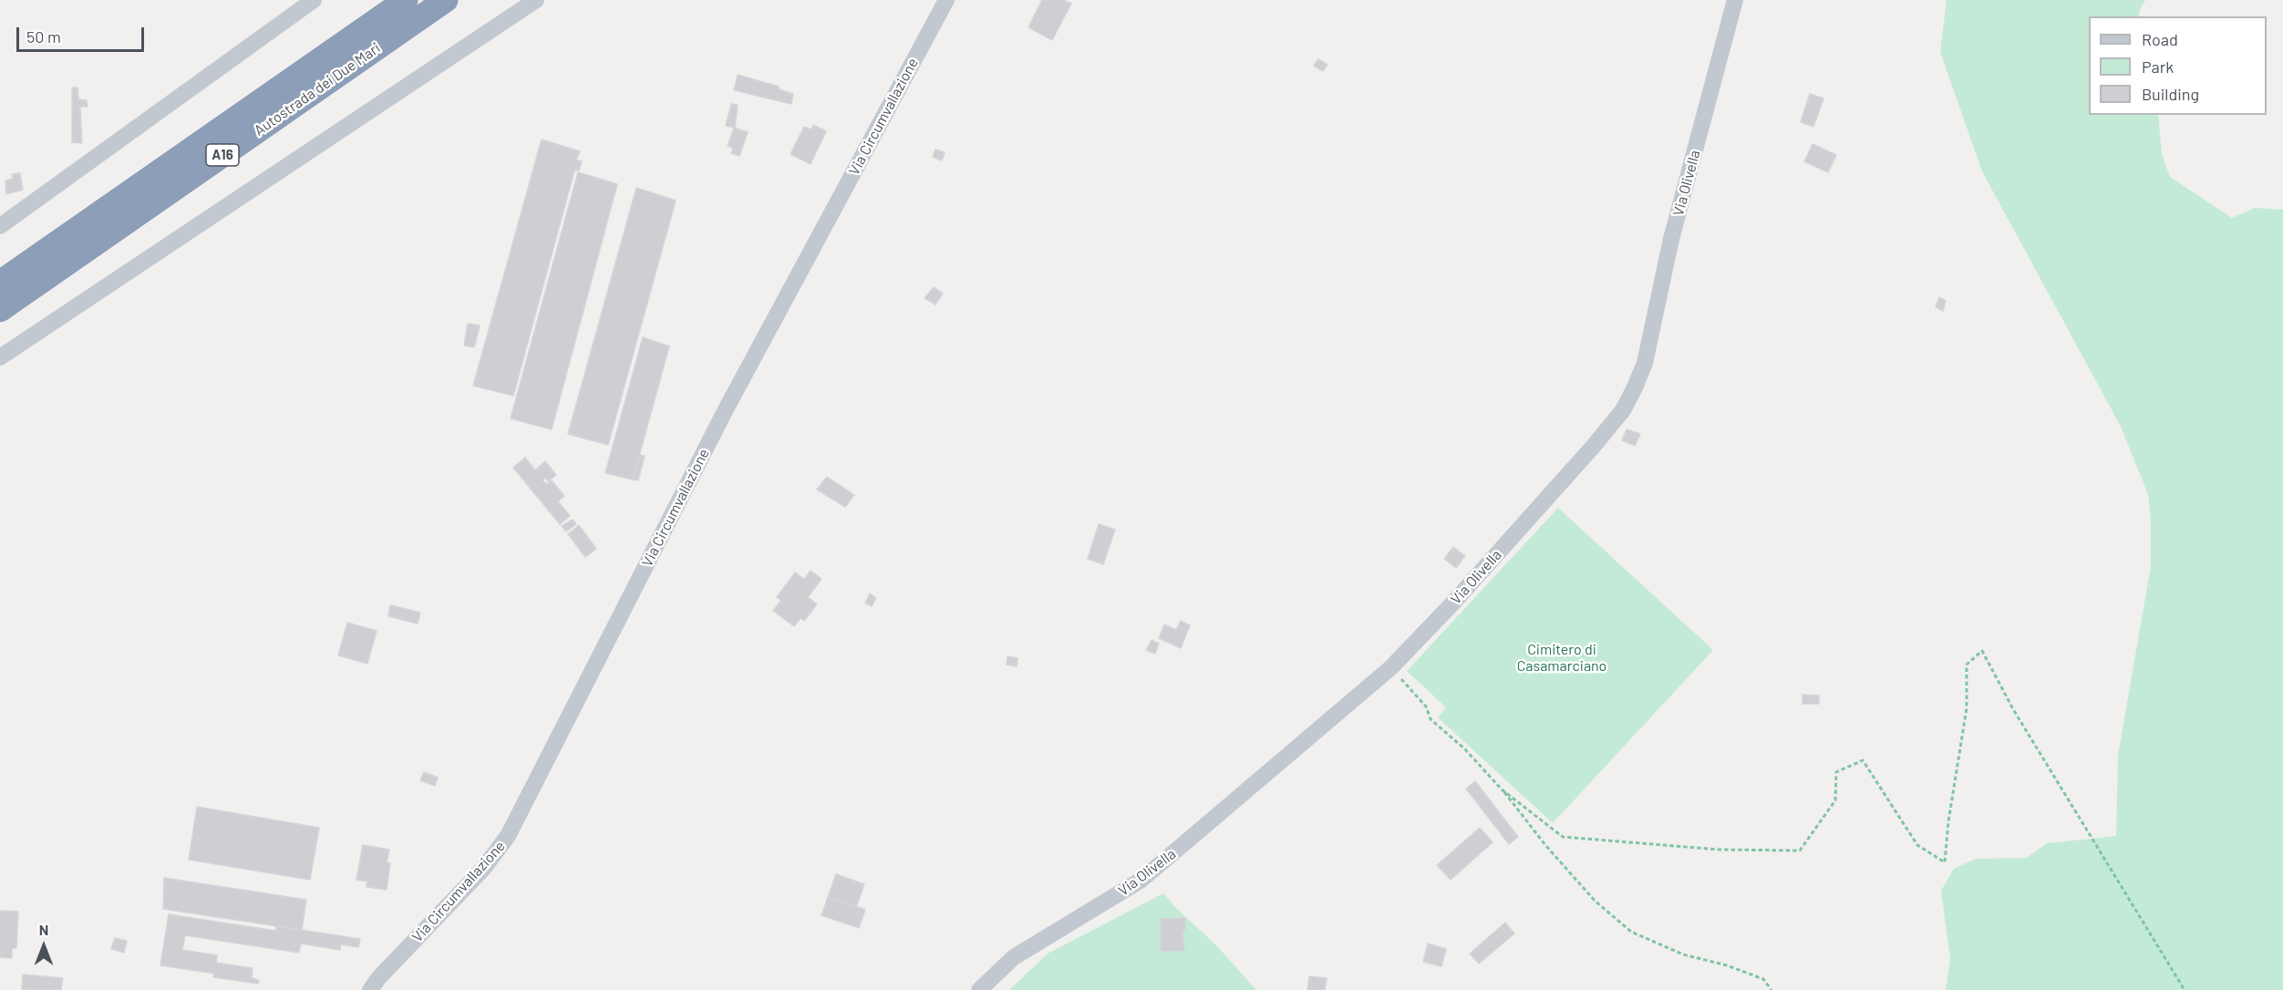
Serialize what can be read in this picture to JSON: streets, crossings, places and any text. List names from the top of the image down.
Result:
{
  "streets": {
    "highway": ["Autostrada dei Due Mari", "A16"],
    "street": ["Via Circumvallazione", "Via Olivella"]
  },
  "parks": ["Cimitero di Casamarciano"],
  "legend": ["Road", "Park", "Building"],
  "scale_bar": "50 m",
  "north": "top"
}
